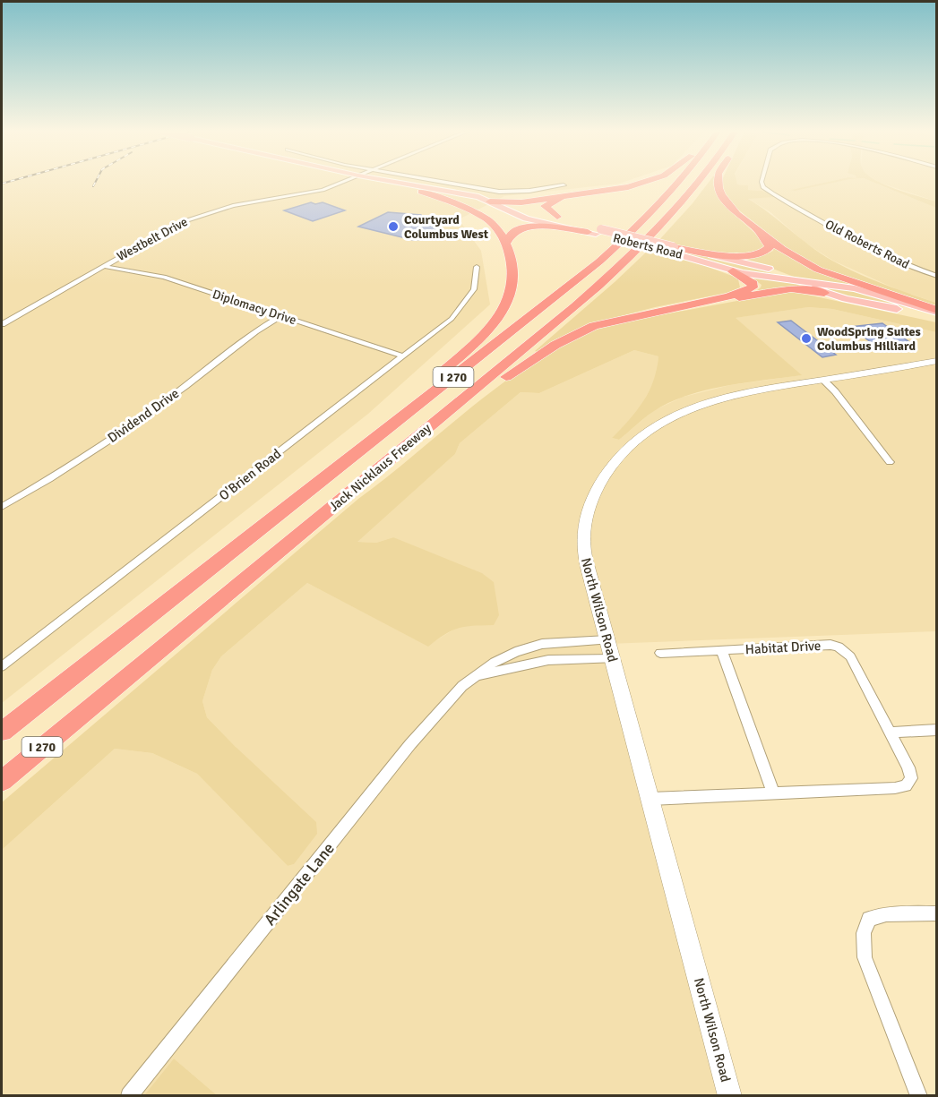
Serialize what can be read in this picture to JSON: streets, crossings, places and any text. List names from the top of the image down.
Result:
{
  "streets": {
    "highway": ["I 270", "Jack Nicklaus Freeway"],
    "main road": ["Roberts Road", "North Wilson Road"],
    "street": [
      "Westbelt Drive",
      "Old Roberts Road",
      "Diplomacy Drive",
      "Dividend Drive",
      "O'Brien Road",
      "Habitat Drive",
      "Arlingate Lane"
    ]
  },
  "crossings": [
    ["Westbelt Drive", "Diplomacy Drive"],
    ["Diplomacy Drive", "Dividend Drive"],
    ["Diplomacy Drive", "O'Brien Road"],
    ["North Wilson Road", "Habitat Drive"],
    ["North Wilson Road", "Arlingate Lane"]
  ],
  "places": ["Courtyard Columbus West", "WoodSpring Suites Columbus Hilliard"]
}
